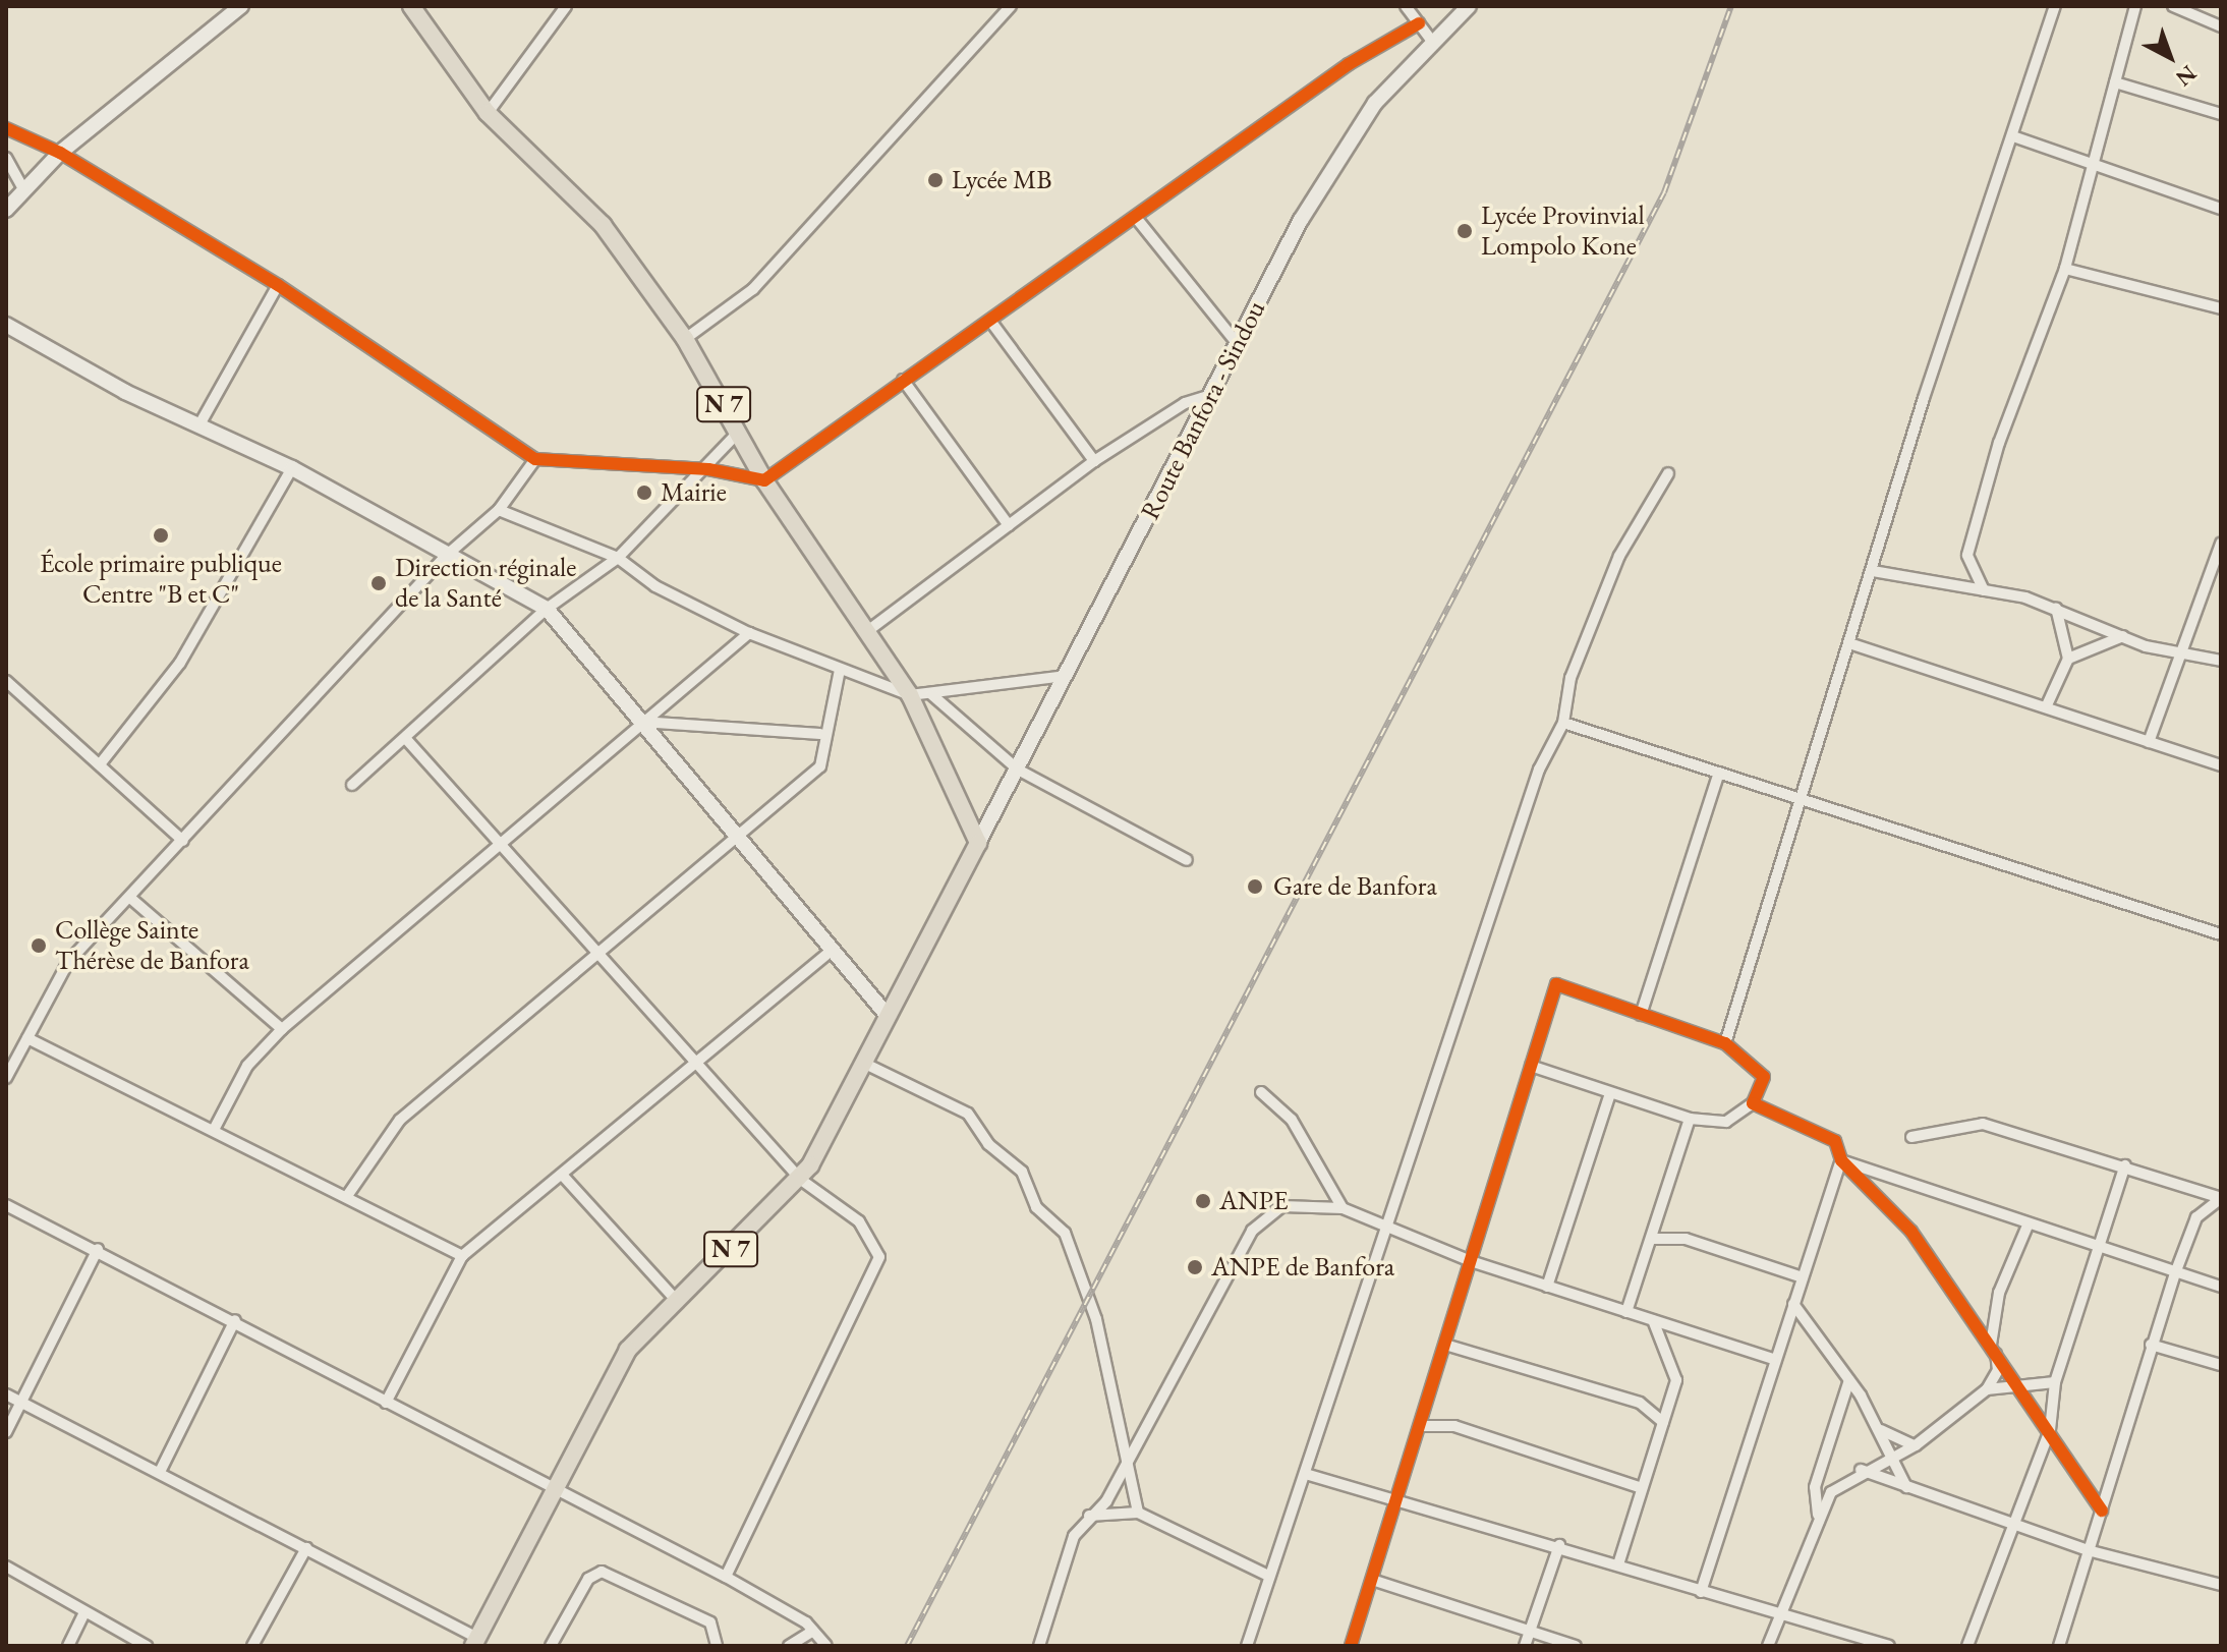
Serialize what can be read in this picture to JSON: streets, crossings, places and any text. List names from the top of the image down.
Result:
{
  "streets": {
    "highway": ["N 7"],
    "main road": ["Route Banfora - Sindou"]
  },
  "crossings": [
    ["N 7", "Route Banfora - Sindou"]
  ],
  "places": [
    "Lycée MB",
    "Lycée Provinvial Lompolo Kone",
    "Mairie",
    "École primaire publique Centre \"B et C\"",
    "Direction réginale de la Santé",
    "Gare de Banfora",
    "Collège Sainte Thérèse de Banfora",
    "ANPE",
    "ANPE de Banfora"
  ],
  "north": "bottom right"
}
